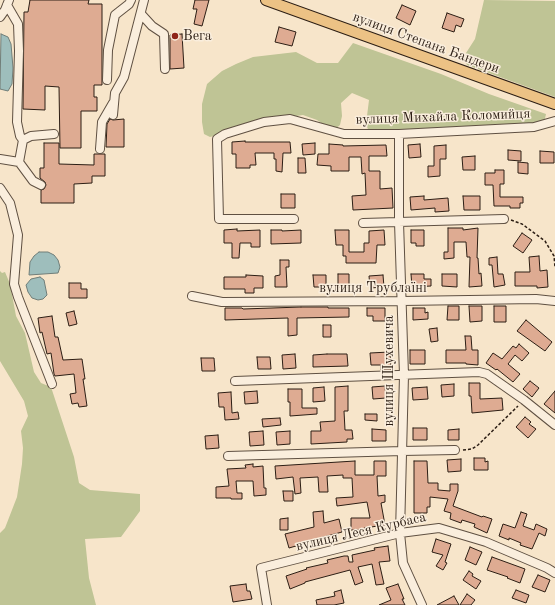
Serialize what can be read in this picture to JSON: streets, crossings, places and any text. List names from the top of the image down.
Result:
{
  "streets": {
    "main road": ["вулиця Степана Бандери"],
    "street": [
      "вулиця Михайла Коломийця",
      "вулиця Трублаїні",
      "вулиця Шухевича",
      "вулиця Леся Курбаса"
    ]
  },
  "crossings": [
    ["вулиця Михайла Коломийця", "вулиця Шухевича"],
    ["вулиця Трублаїні", "вулиця Шухевича"],
    ["вулиця Шухевича", "вулиця Леся Курбаса"]
  ],
  "places": ["Вега"]
}
